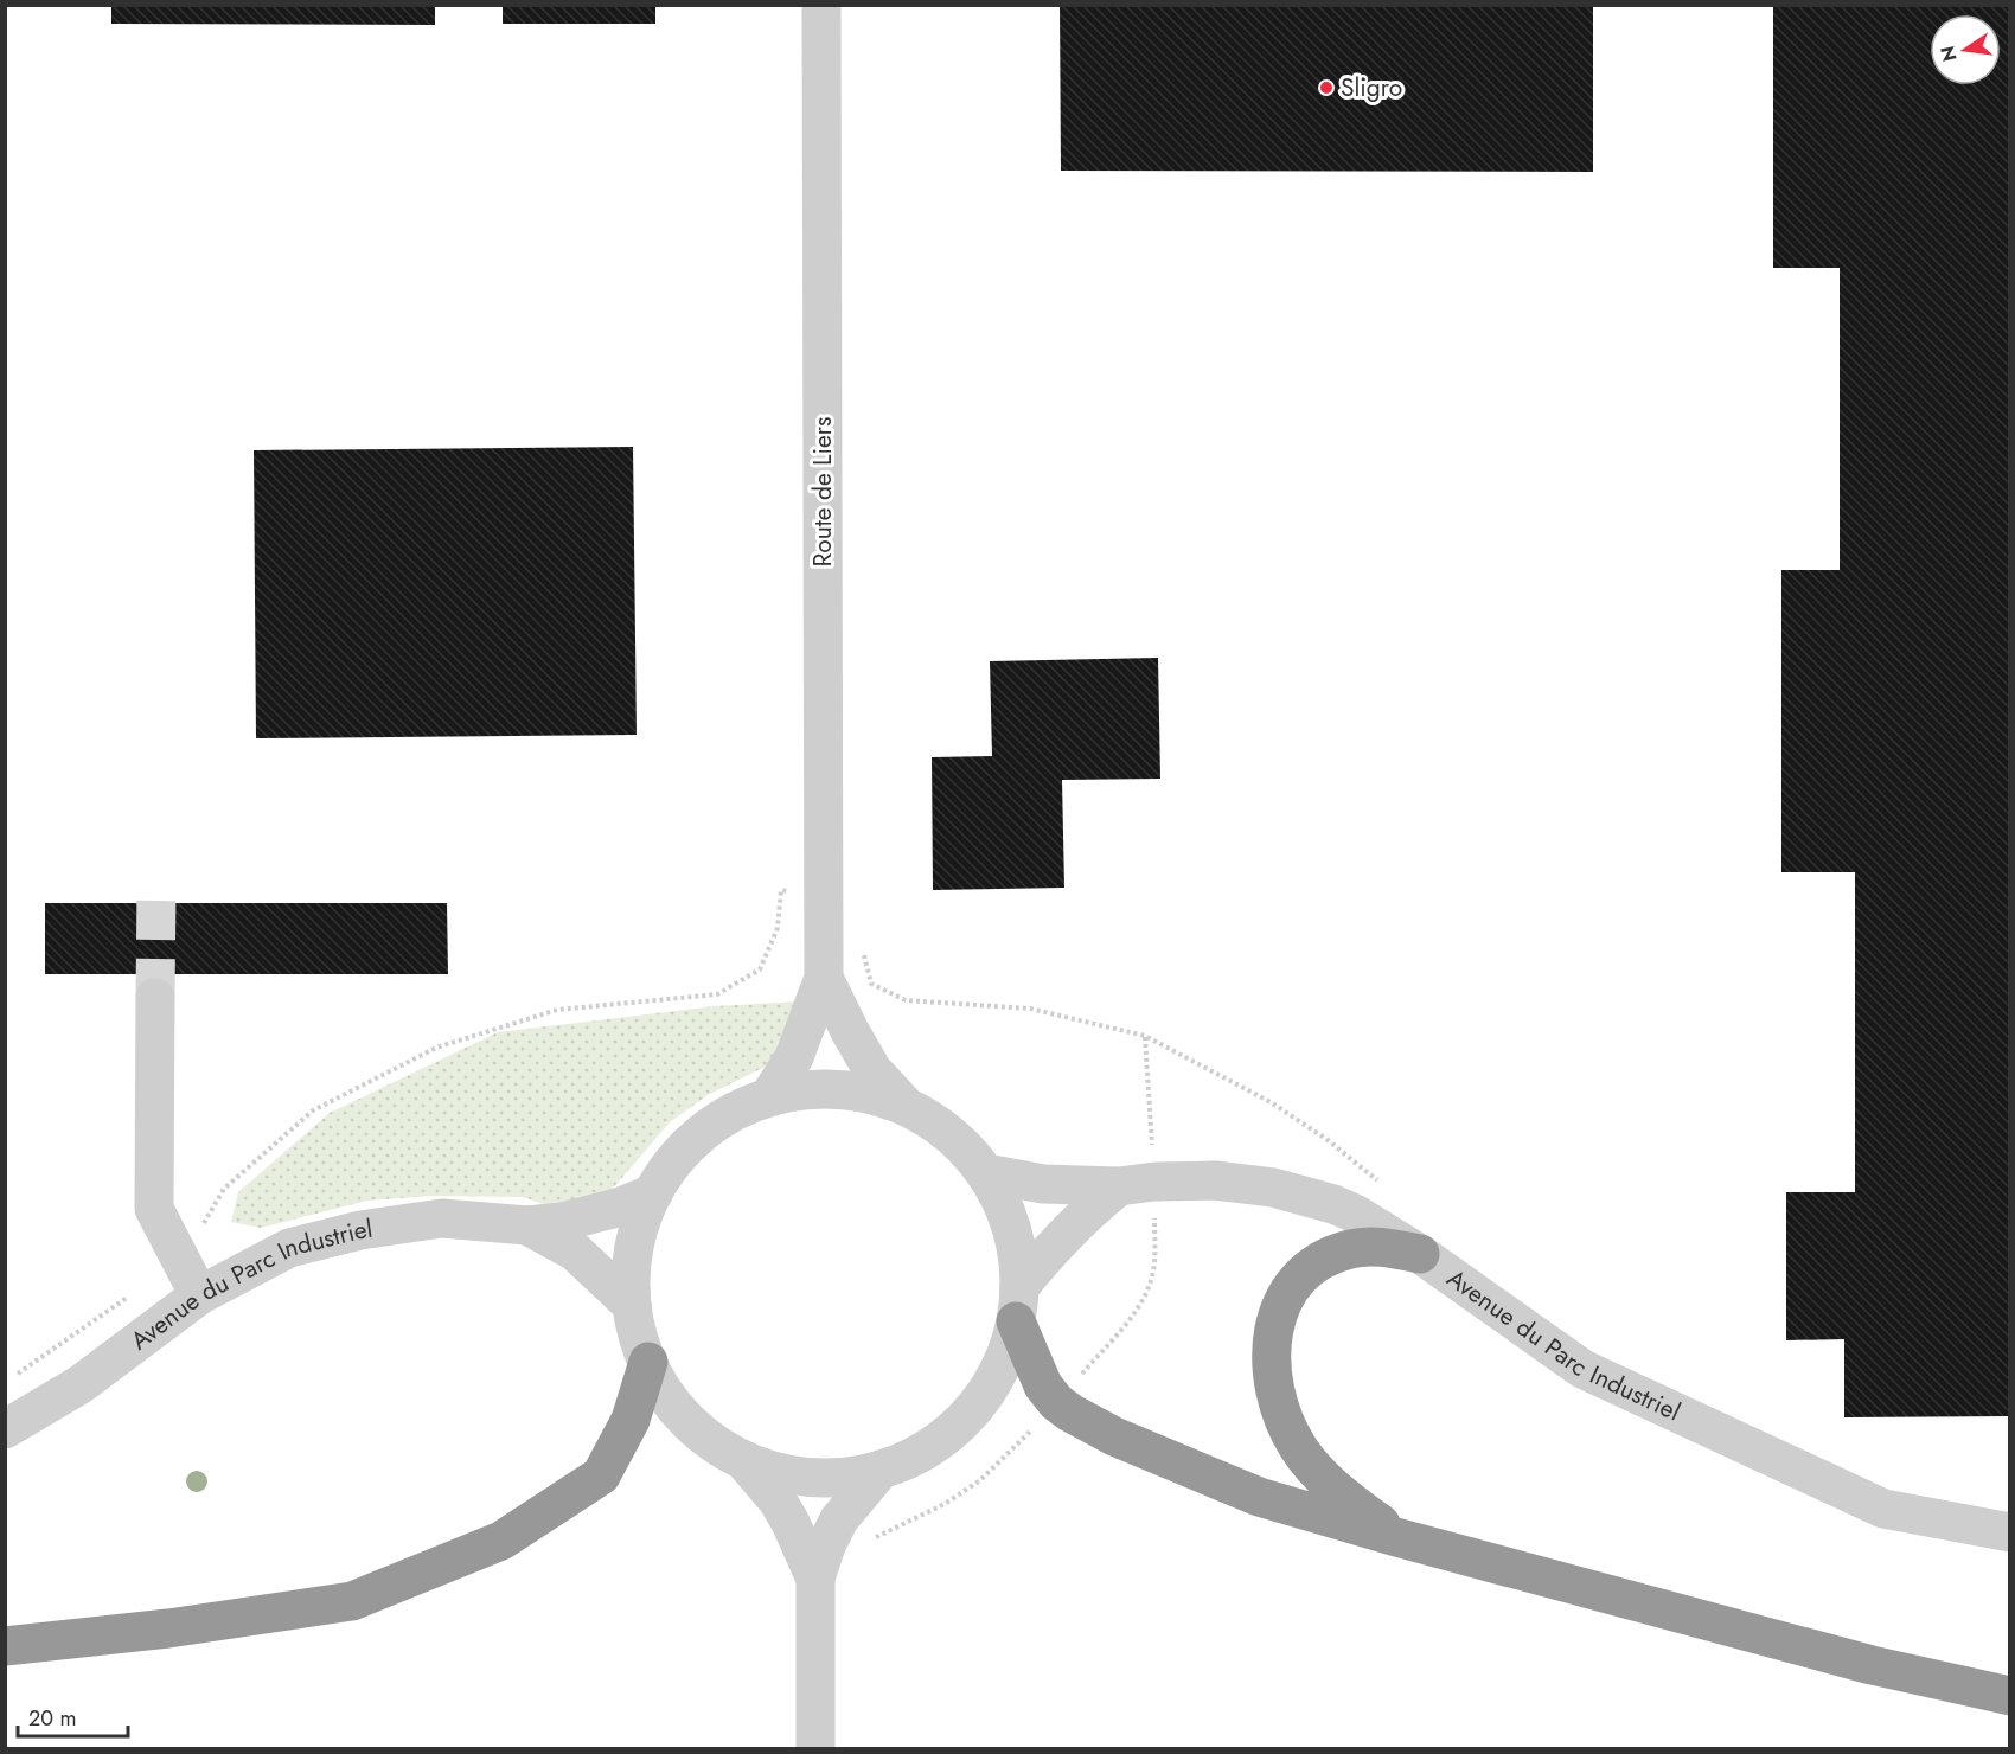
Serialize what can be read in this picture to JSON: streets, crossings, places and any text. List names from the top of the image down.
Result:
{
  "streets": {
    "street": ["Route de Liers", "Avenue du Parc Industriel"]
  },
  "places": ["Sligro"],
  "scale_bar": "20 m",
  "north": "left"
}
